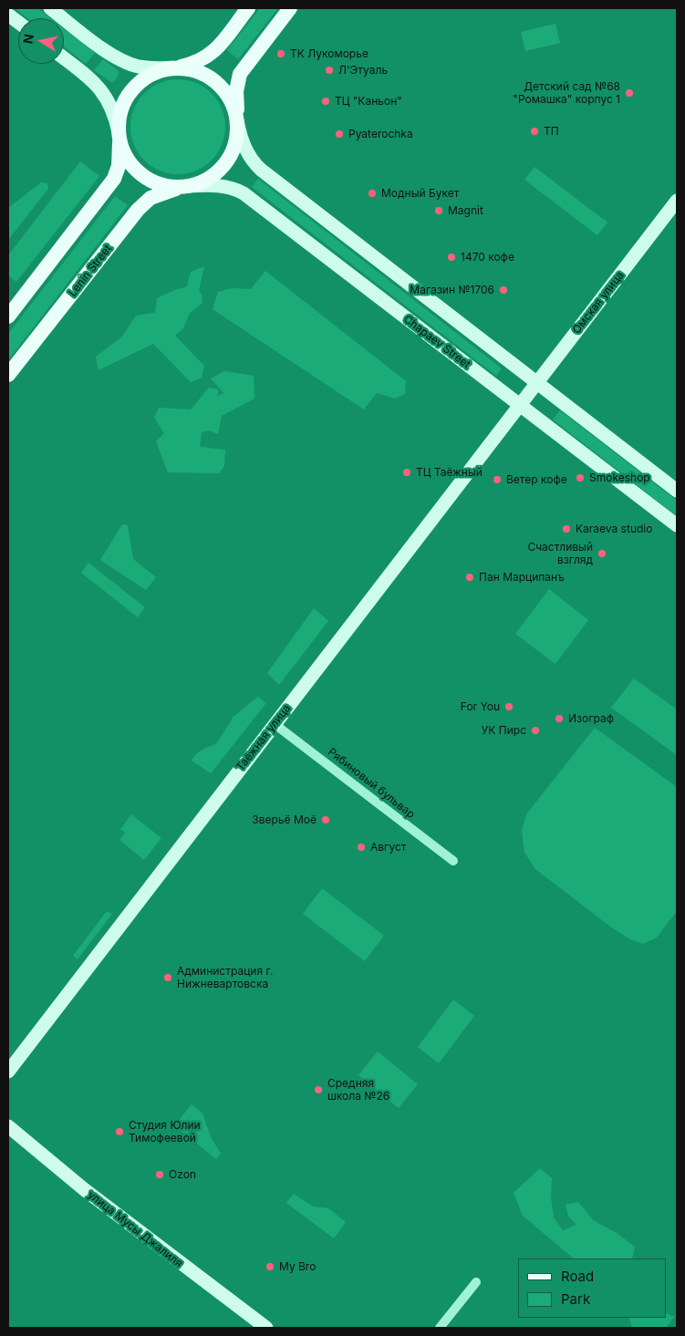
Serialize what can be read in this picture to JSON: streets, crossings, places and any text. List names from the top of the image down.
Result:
{
  "streets": {
    "main road": [
      "Lenin Street",
      "Омская улица",
      "Chapaev Street",
      "Таёжная улица",
      "улица Мусы Джалиля"
    ],
    "street": ["Рябиновый бульвар"]
  },
  "crossings": [
    ["Lenin Street", "Chapaev Street"],
    ["Омская улица", "Chapaev Street"],
    ["Омская улица", "Таёжная улица"],
    ["Chapaev Street", "Таёжная улица"],
    ["Таёжная улица", "Рябиновый бульвар"]
  ],
  "places": [
    "ТК Лукоморье",
    "Л'Этуаль",
    "Детский сад №68 \"Ромашка\" корпус 1",
    "ТЦ \"Каньон\"",
    "ТП",
    "Pyaterochka",
    "Модный Букет",
    "Magnit",
    "1470 кофе",
    "Магазин №1706",
    "ТЦ Таёжный",
    "Smokeshop",
    "Ветер кофе",
    "Karaeva studio",
    "Счастливый взгляд",
    "Пан Марципанъ",
    "For You",
    "Изограф",
    "УК Пирс",
    "Зверьё Моё",
    "Август",
    "Администрация г. Нижневартовска",
    "Средняя школа №26",
    "Студия Юлии Тимофеевой",
    "Ozon",
    "My Bro"
  ],
  "legend": ["Road", "Park"],
  "north": "left"
}
